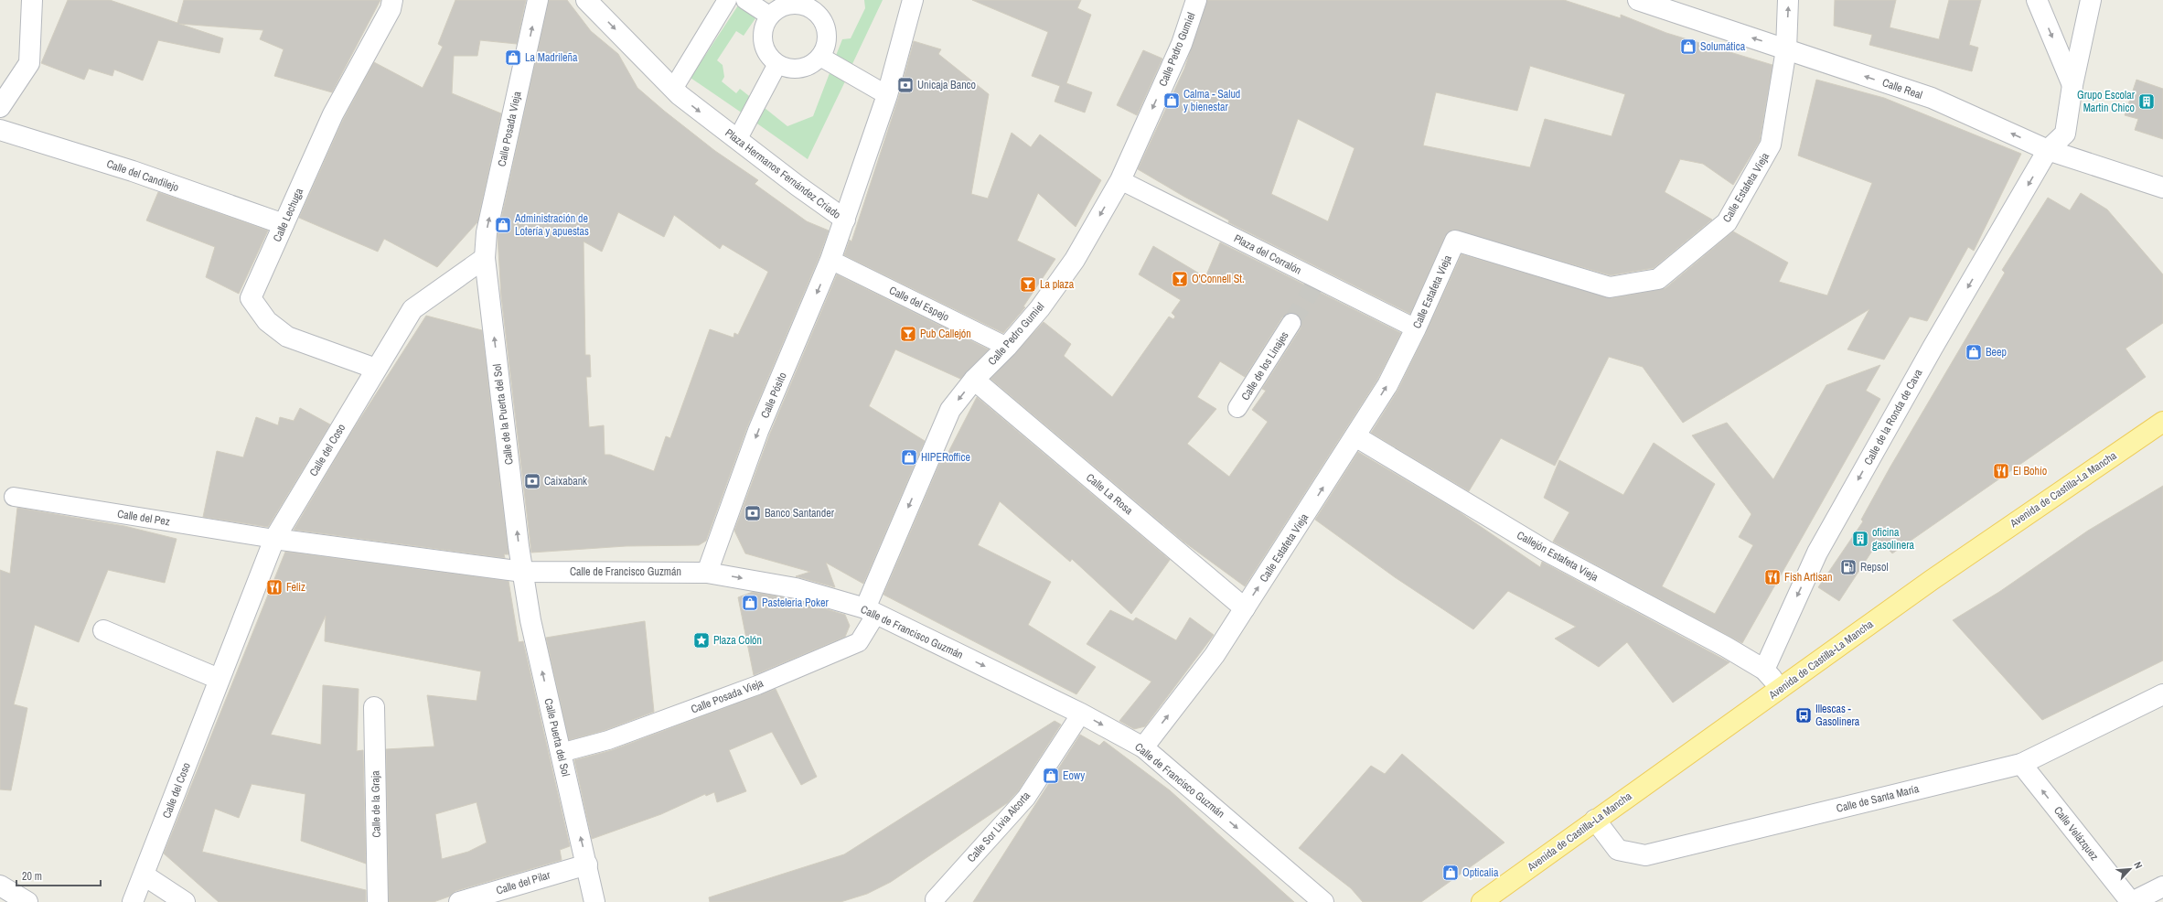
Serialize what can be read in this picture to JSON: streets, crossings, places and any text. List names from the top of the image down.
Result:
{
  "streets": {
    "main road": ["Avenida de Castilla-La Mancha"],
    "street": [
      "Calle Pedro Gumiel",
      "Calle Real",
      "Calle Posada Vieja",
      "Plaza Hermanos Fernández Criado",
      "Calle del Candilejo",
      "Calle Estafeta Vieja",
      "Calle Lechuga",
      "Plaza del Corralón",
      "Calle del Espejo",
      "Calle de los Linajes",
      "Calle Pósito",
      "Calle de la Puerta del Sol",
      "Calle de la Ronda de Cava",
      "Calle del Coso",
      "Calle La Rosa",
      "Calle del Pez",
      "Callejón Estafeta Vieja",
      "Calle de Francisco Guzmán",
      "Calle Puerta del Sol",
      "Calle de Santa María",
      "Calle de la Graja",
      "Calle Sor Livia Alcorta",
      "Calle Velázquez",
      "Calle del Pilar"
    ]
  },
  "crossings": [
    ["Calle Pedro Gumiel", "Calle Posada Vieja"],
    ["Calle Pedro Gumiel", "Plaza del Corralón"],
    ["Calle Pedro Gumiel", "Calle del Espejo"],
    ["Calle Pedro Gumiel", "Calle La Rosa"],
    ["Calle Pedro Gumiel", "Calle de Francisco Guzmán"],
    ["Calle Real", "Calle Estafeta Vieja"],
    ["Calle Real", "Calle de la Ronda de Cava"],
    ["Calle Posada Vieja", "Calle de la Puerta del Sol"],
    ["Calle Posada Vieja", "Calle del Coso"],
    ["Calle Posada Vieja", "Calle de Francisco Guzmán"],
    ["Calle Posada Vieja", "Calle Puerta del Sol"],
    ["Plaza Hermanos Fernández Criado", "Calle Pósito"],
    ["Calle del Candilejo", "Calle Lechuga"],
    ["Calle Estafeta Vieja", "Plaza del Corralón"],
    ["Calle Estafeta Vieja", "Calle La Rosa"],
    ["Calle Estafeta Vieja", "Callejón Estafeta Vieja"],
    ["Calle Estafeta Vieja", "Calle de Francisco Guzmán"],
    ["Calle Lechuga", "Calle del Coso"],
    ["Calle del Espejo", "Calle Pósito"],
    ["Calle Pósito", "Calle de Francisco Guzmán"],
    ["Calle de la Puerta del Sol", "Calle del Coso"],
    ["Calle de la Puerta del Sol", "Calle de Francisco Guzmán"],
    ["Calle de la Puerta del Sol", "Calle Puerta del Sol"],
    ["Calle de la Ronda de Cava", "Callejón Estafeta Vieja"],
    ["Calle del Coso", "Calle del Pez"],
    ["Calle del Coso", "Calle de Francisco Guzmán"],
    ["Avenida de Castilla-La Mancha", "Calle de Santa María"],
    ["Calle del Pez", "Calle de Francisco Guzmán"],
    ["Calle de Francisco Guzmán", "Calle Puerta del Sol"],
    ["Calle de Francisco Guzmán", "Calle Sor Livia Alcorta"],
    ["Calle Puerta del Sol", "Calle del Pilar"],
    ["Calle de Santa María", "Calle Velázquez"]
  ],
  "one_way": [
    "Calle Pedro Gumiel",
    "Calle Real",
    "Calle Posada Vieja",
    "Plaza Hermanos Fernández Criado",
    "Calle Estafeta Vieja",
    "Calle Pósito",
    "Calle de la Puerta del Sol",
    "Calle de la Ronda de Cava",
    "Calle de Francisco Guzmán",
    "Calle Puerta del Sol",
    "Calle Velázquez"
  ],
  "places": {
    "shop": [
      "Solumática",
      "La Madrileña",
      "Calma - Salud y bienestar",
      "Administración de Lotería y apuestas",
      "Beep",
      "HIPERoffice",
      "Pasteleria Poker",
      "Eowy",
      "Opticalia"
    ],
    "bank": ["Unicaja Banco", "Caixabank", "Banco Santander"],
    "building": ["Grupo Escolar Martin Chico", "oficina gasolinera"],
    "bar": ["O'Connell St.", "La plaza", "Pub Callejón"],
    "restaurant": ["El Bohío", "Fish Artisan", "Feliz"],
    "fuel station": ["Repsol"],
    "place": ["Plaza Colón"],
    "bus stop": ["Illescas - Gasolinera"]
  },
  "scale_bar": "20 m",
  "north": "top right"
}
